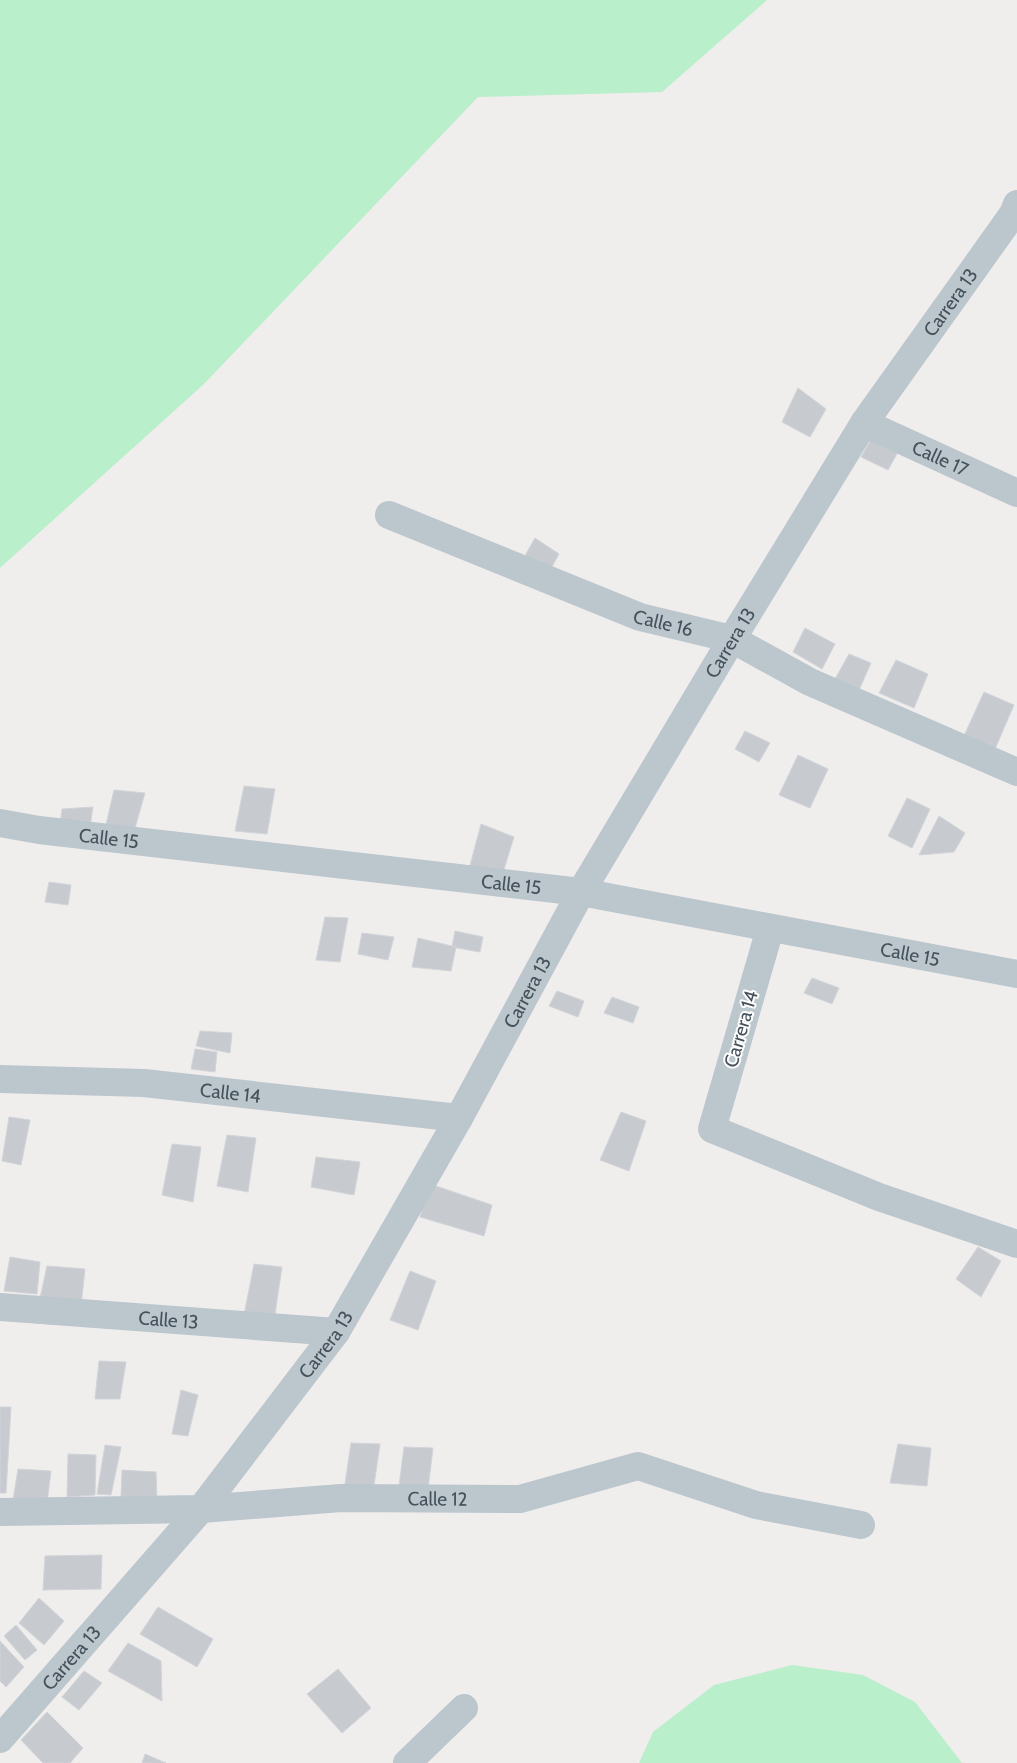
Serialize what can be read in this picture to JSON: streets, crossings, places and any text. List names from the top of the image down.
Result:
{
  "streets": {
    "street": [
      "Carrera 13",
      "Calle 17",
      "Calle 16",
      "Calle 15",
      "Carrera 14",
      "Calle 14",
      "Calle 13",
      "Calle 12"
    ]
  },
  "crossings": [
    ["Carrera 13", "Calle 17"],
    ["Carrera 13", "Calle 16"],
    ["Carrera 13", "Calle 15"],
    ["Carrera 13", "Calle 14"],
    ["Carrera 13", "Calle 13"],
    ["Carrera 13", "Calle 12"],
    ["Calle 15", "Carrera 14"]
  ]
}
